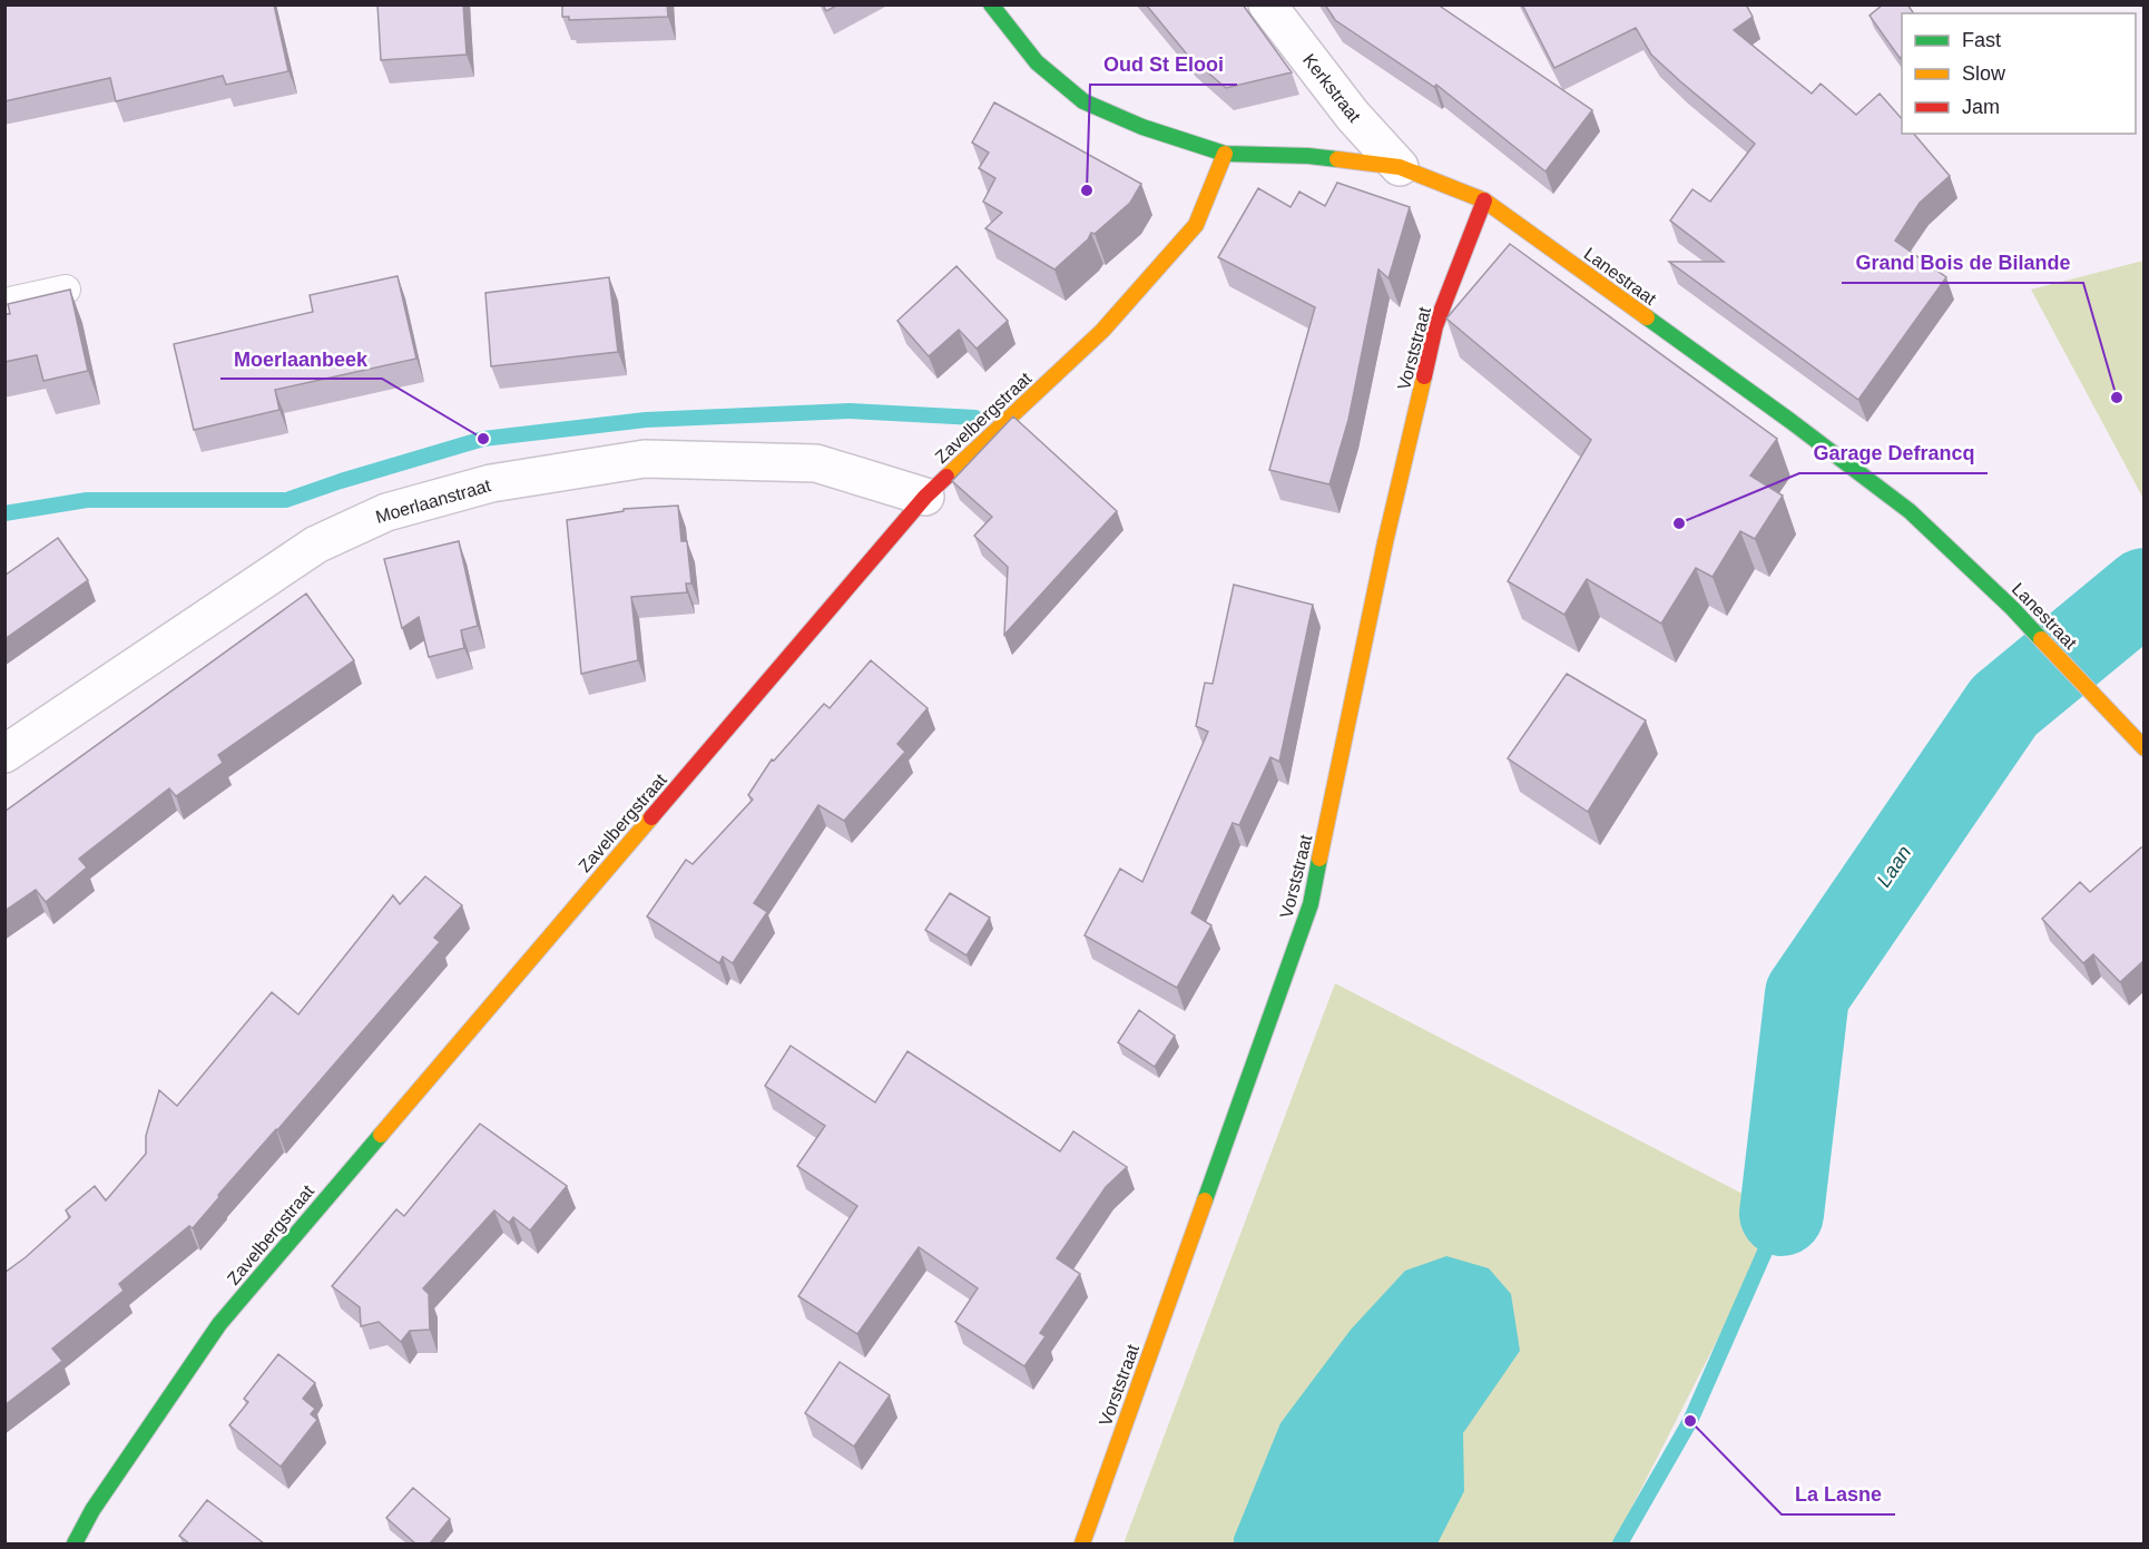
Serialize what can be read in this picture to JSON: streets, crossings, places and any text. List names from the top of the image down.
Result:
{
  "streets": {
    "street": [
      "Kerkstraat",
      "Lanestraat",
      "Vorststraat",
      "Zavelbergstraat",
      "Moerlaanstraat"
    ]
  },
  "crossings": [
    ["Kerkstraat", "Lanestraat"],
    ["Lanestraat", "Vorststraat"],
    ["Lanestraat", "Zavelbergstraat"],
    ["Zavelbergstraat", "Moerlaanstraat"]
  ],
  "water": ["Laan"],
  "places": [
    "Oud St Elooi",
    "Grand Bois de Bilande",
    "Moerlaanbeek",
    "Garage Defrancq",
    "La Lasne"
  ],
  "legend": ["Fast", "Slow", "Jam"]
}
